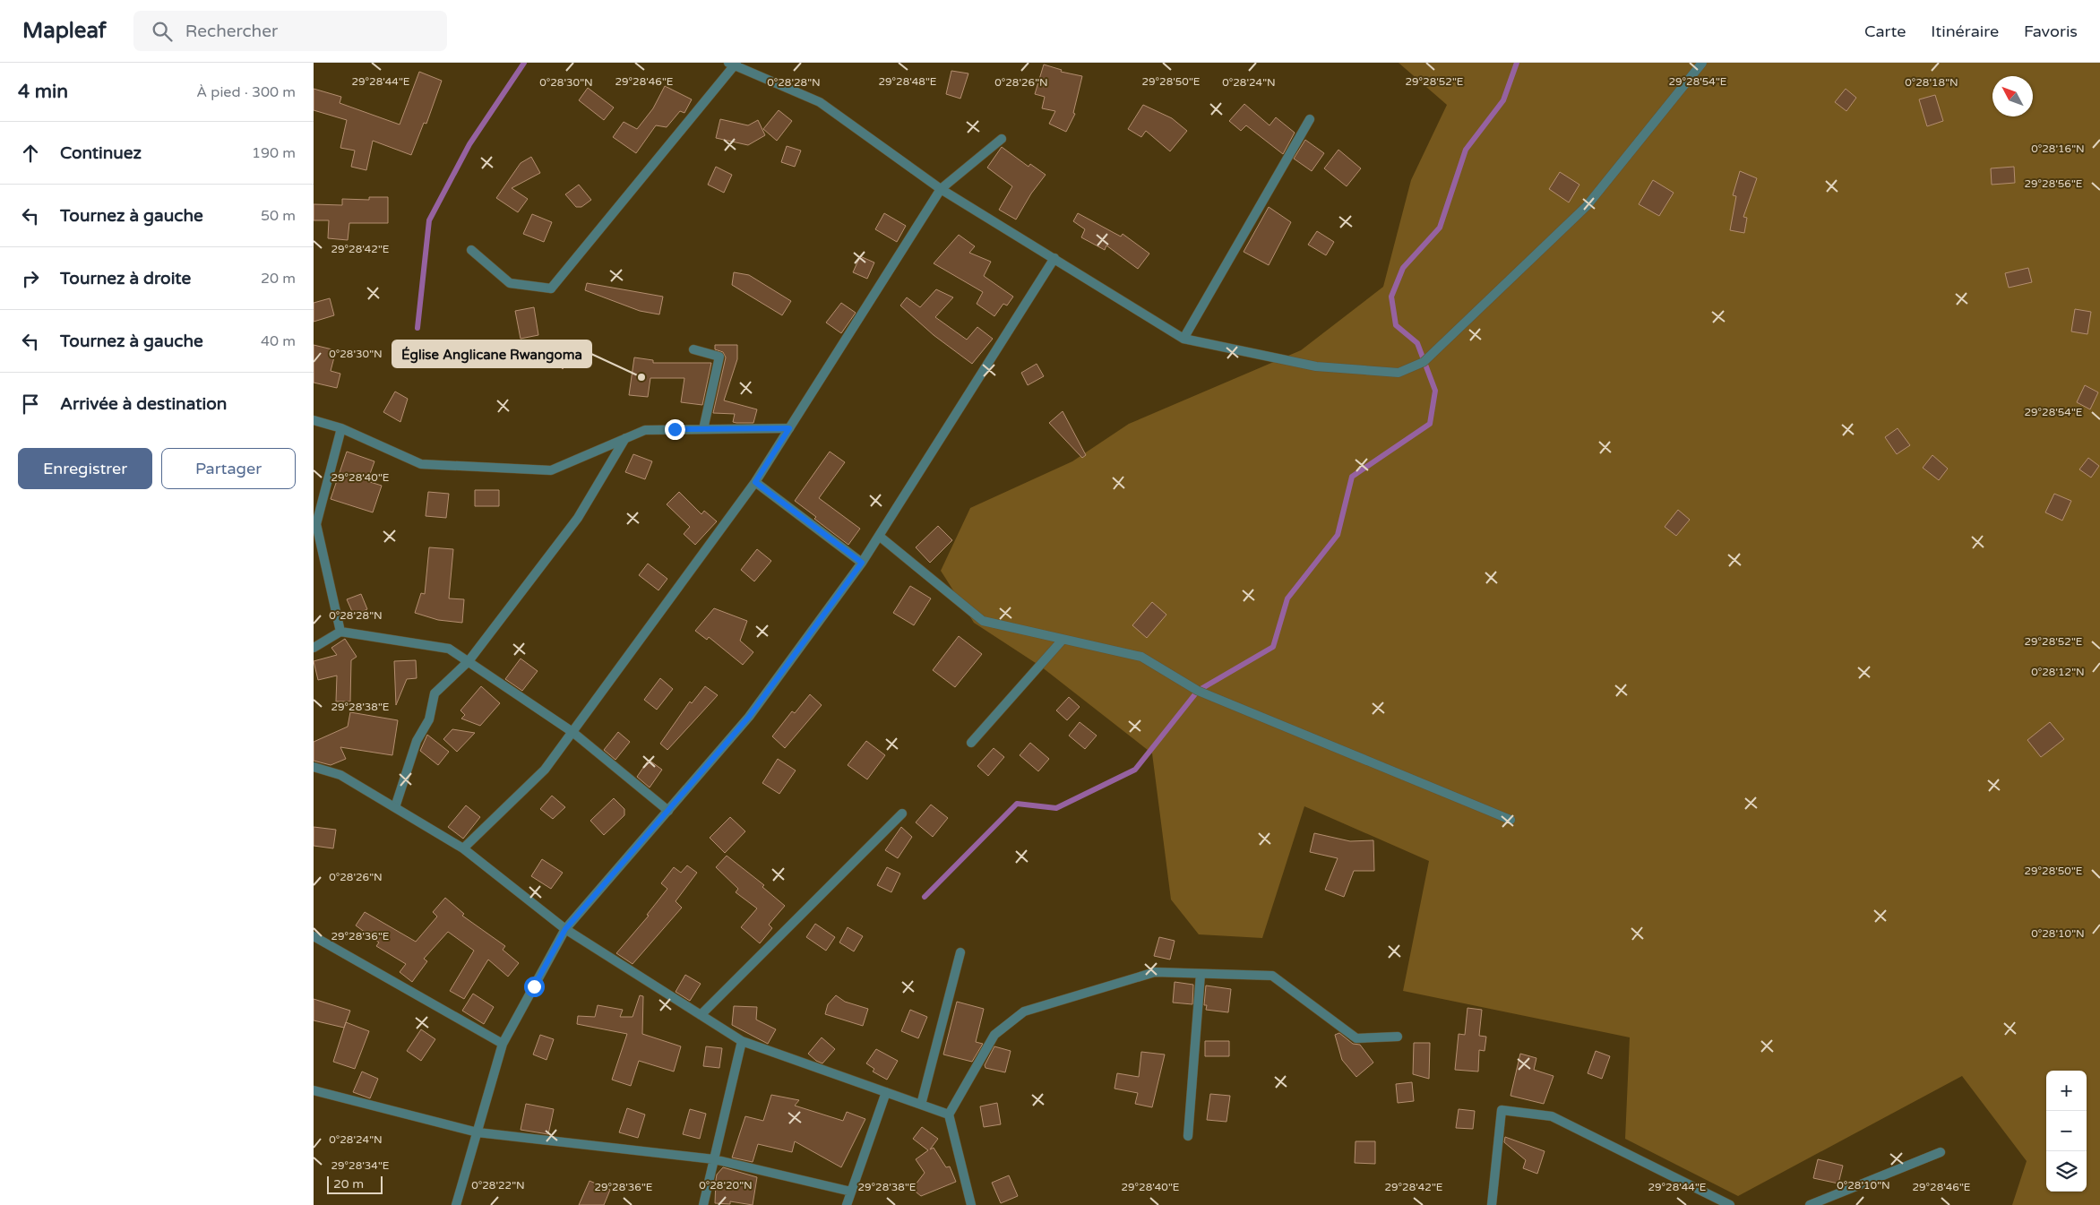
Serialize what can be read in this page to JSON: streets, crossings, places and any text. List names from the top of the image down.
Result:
{
  "places": ["Église Anglicane Rwangoma"],
  "scale_bar": "20 m",
  "north": "top left",
  "page": {
    "header": "Mapleaf",
    "search": "Rechercher",
    "nav": ["Carte", "Itinéraire", "Favoris"],
    "heading": ["4 min", "À pied · 300 m"],
    "list": [
      ["Continuez", "190 m"],
      ["Tournez à gauche", "50 m"],
      ["Tournez à droite", "20 m"],
      ["Tournez à gauche", "40 m"],
      "Arrivée à destination"
    ],
    "buttons": ["Enregistrer", "Partager"],
    "map_buttons": ["+", "−"],
    "scale": "20 m"
  },
  "coordinates": [
    "29°28'46\"E",
    "29°28'52\"E",
    "29°28'44\"E",
    "29°28'48\"E",
    "29°28'50\"E",
    "29°28'54\"E",
    "0°28'30\"N",
    "0°28'28\"N",
    "0°28'26\"N",
    "0°28'24\"N",
    "0°28'18\"N",
    "0°28'16\"N",
    "29°28'56\"E",
    "29°28'42\"E",
    "29°28'40\"E",
    "0°28'12\"N",
    "29°28'38\"E",
    "0°28'10\"N",
    "29°28'36\"E",
    "29°28'34\"E",
    "0°28'22\"N",
    "0°28'20\"N"
  ]
}
